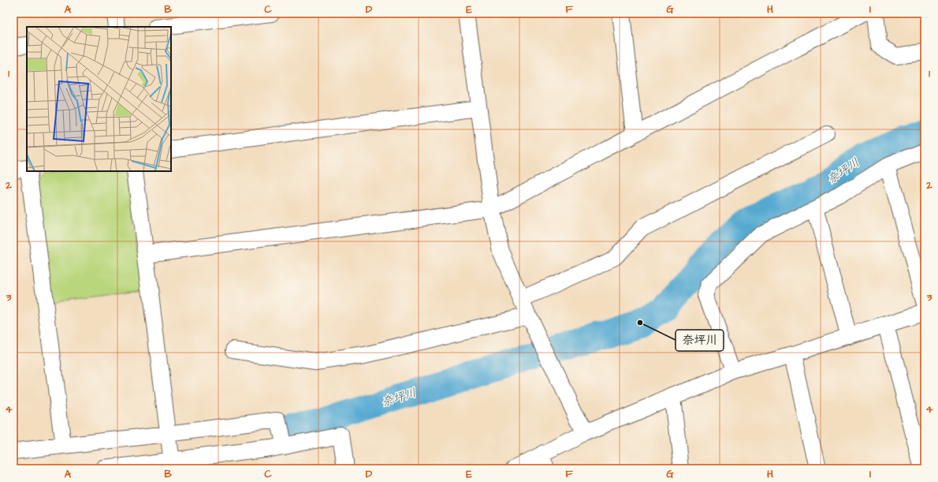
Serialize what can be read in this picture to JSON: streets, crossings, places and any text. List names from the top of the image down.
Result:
{
  "water": ["奈坪川"],
  "places": ["奈坪川"],
  "grid": {
    "columns": [
      "A",
      "B",
      "C",
      "D",
      "E",
      "F",
      "G",
      "H",
      "I"
    ],
    "rows": [
      "1",
      "2",
      "3",
      "4"
    ]
  }
}
